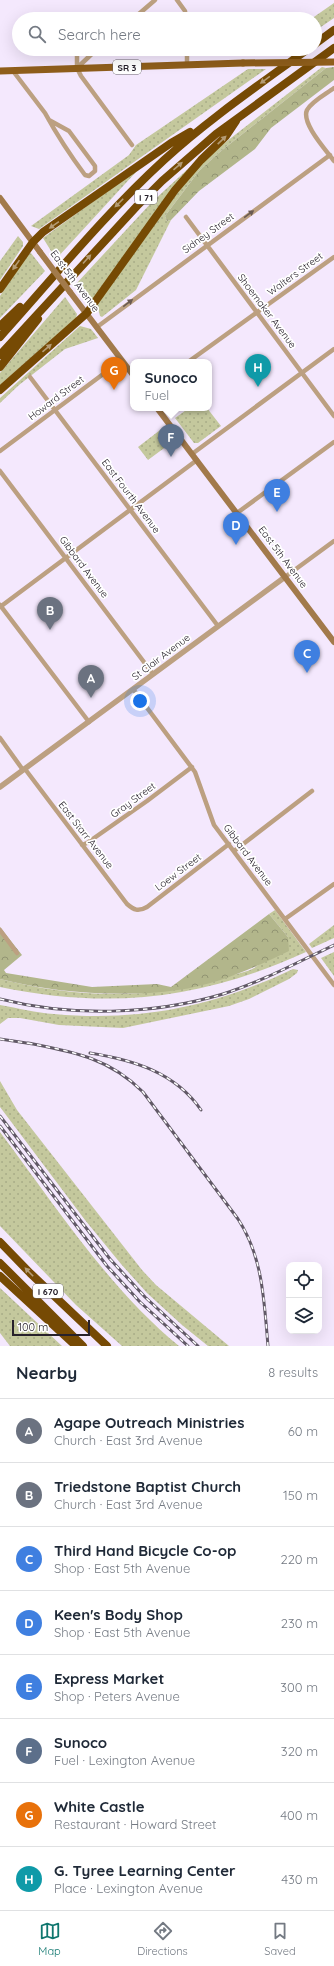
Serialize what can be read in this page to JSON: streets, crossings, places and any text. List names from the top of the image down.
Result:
{
  "streets": {
    "highway": ["I 71", "I 670"],
    "main road": ["SR 3", "East 5th Avenue"],
    "street": [
      "Sidney Street",
      "Walters Street",
      "Shoemaker Avenue",
      "Howard Street",
      "East Fourth Avenue",
      "Gibbard Avenue",
      "St Clair Avenue",
      "Gray Street",
      "East Starr Avenue",
      "Loew Street"
    ]
  },
  "crossings": [
    ["Sidney Street", "East 5th Avenue"],
    ["Sidney Street", "Shoemaker Avenue"],
    ["Walters Street", "Shoemaker Avenue"],
    ["East 5th Avenue", "Howard Street"],
    ["East 5th Avenue", "St Clair Avenue"],
    ["Howard Street", "East Fourth Avenue"],
    ["East Fourth Avenue", "St Clair Avenue"],
    ["Gibbard Avenue", "St Clair Avenue"],
    ["Gibbard Avenue", "Gray Street"],
    ["Gibbard Avenue", "Loew Street"],
    ["St Clair Avenue", "East Starr Avenue"],
    ["Gray Street", "East Starr Avenue"],
    ["East Starr Avenue", "Loew Street"]
  ],
  "one_way": ["Sidney Street"],
  "scale_bar": "100 m",
  "page": {
    "search": "Search here",
    "pins": [
      "H",
      "G",
      "F",
      "E",
      "D",
      "B",
      "C",
      "A"
    ],
    "popup": ["Sunoco", "Fuel"],
    "scale": "100 m",
    "heading": ["Nearby", "8 results"],
    "list": [
      {
        "mark": "A",
        "name": "Agape Outreach Ministries",
        "note": "Church · East 3rd Avenue",
        "value": "60 m"
      },
      {
        "mark": "B",
        "name": "Triedstone Baptist Church",
        "note": "Church · East 3rd Avenue",
        "value": "150 m"
      },
      {
        "mark": "C",
        "name": "Third Hand Bicycle Co-op",
        "note": "Shop · East 5th Avenue",
        "value": "220 m"
      },
      {
        "mark": "D",
        "name": "Keen's Body Shop",
        "note": "Shop · East 5th Avenue",
        "value": "230 m"
      },
      {
        "mark": "E",
        "name": "Express Market",
        "note": "Shop · Peters Avenue",
        "value": "300 m"
      },
      {
        "mark": "F",
        "name": "Sunoco",
        "note": "Fuel · Lexington Avenue",
        "value": "320 m"
      },
      {
        "mark": "G",
        "name": "White Castle",
        "note": "Restaurant · Howard Street",
        "value": "400 m"
      },
      {
        "mark": "H",
        "name": "G. Tyree Learning Center",
        "note": "Place · Lexington Avenue",
        "value": "430 m"
      }
    ],
    "nav": ["Map", "Directions", "Saved"]
  }
}
